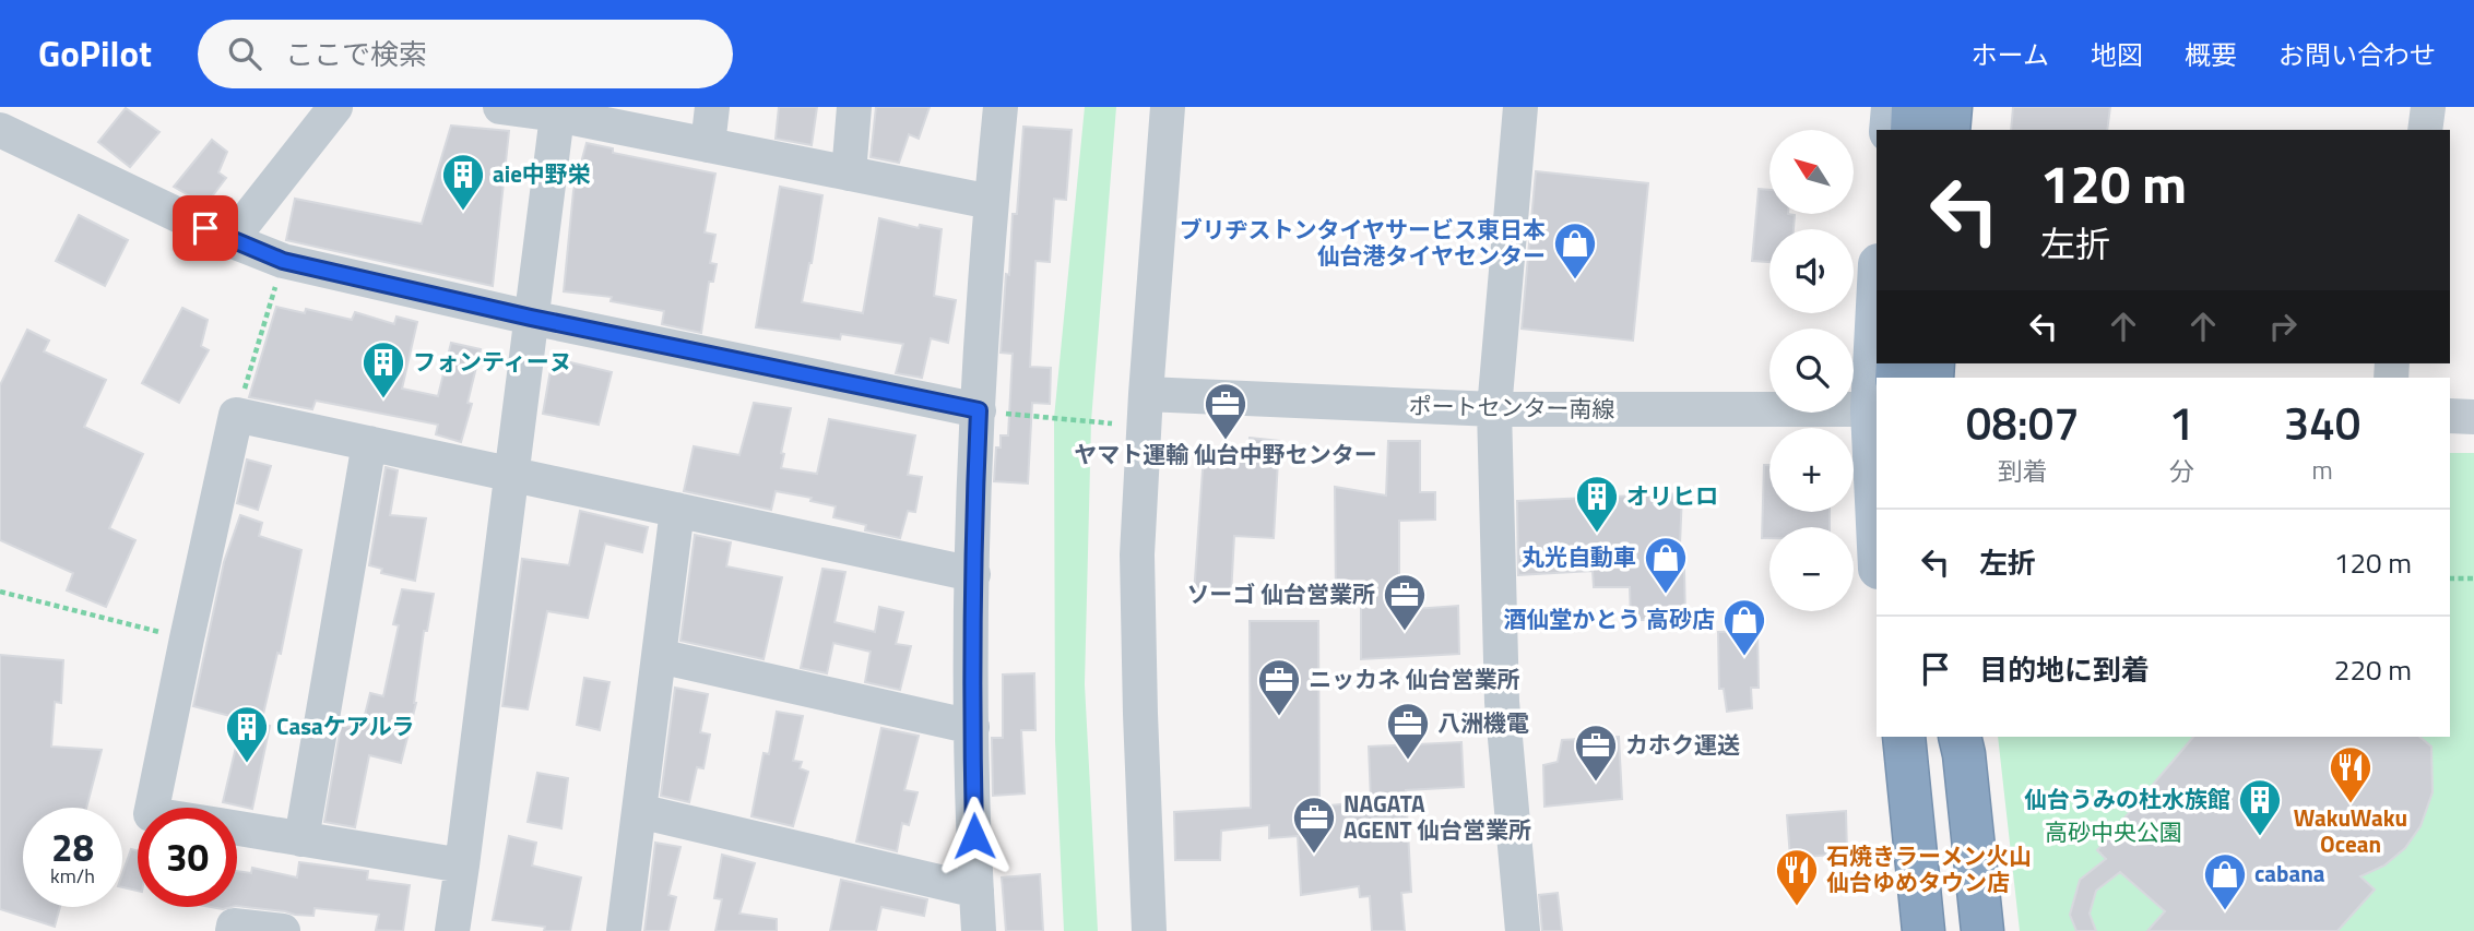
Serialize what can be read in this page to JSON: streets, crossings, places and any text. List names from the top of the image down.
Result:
{
  "streets": {
    "street": ["ポートセンター南線"]
  },
  "parks": ["高砂中央公園"],
  "places": {
    "building": [
      "aie中野栄",
      "フォンティーヌ",
      "オリヒロ",
      "Casaケアルラ",
      "仙台うみの杜水族館"
    ],
    "shop": [
      "ブリヂストンタイヤサービス東日本 仙台港タイヤセンター",
      "丸光自動車",
      "酒仙堂かとう 高砂店",
      "cabana"
    ],
    "office": [
      "ヤマト運輸 仙台中野センター",
      "ソーゴ 仙台営業所",
      "ニッカネ 仙台営業所",
      "八洲機電",
      "カホク運送",
      "NAGATA AGENT 仙台営業所"
    ],
    "restaurant": ["WakuWaku Ocean", "石焼きラーメン火山 仙台ゆめタウン店"]
  },
  "north": "top left",
  "page": {
    "header": "GoPilot",
    "search": "ここで検索",
    "nav": [
      "ホーム",
      "地図",
      "概要",
      "お問い合わせ"
    ],
    "map_buttons": ["+", "−"],
    "turn": ["120 m", "左折"],
    "eta": [
      "08:07",
      "到着",
      "1",
      "分",
      "340",
      "m"
    ],
    "list": [
      {
        "name": "左折",
        "value": "120 m"
      },
      {
        "name": "目的地に到着",
        "value": "220 m"
      }
    ],
    "speed": "28 km/h",
    "limit": "30"
  }
}
